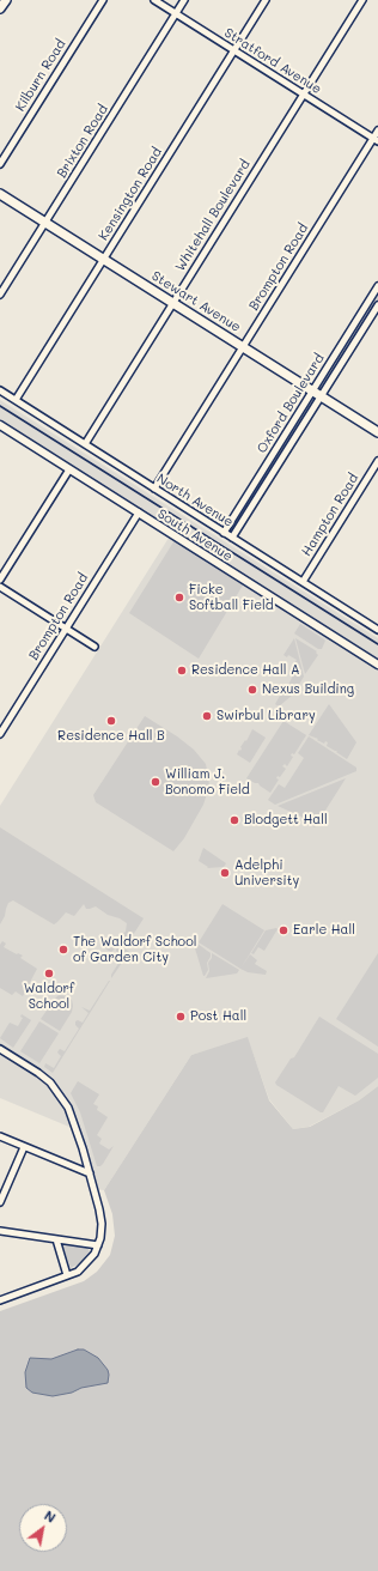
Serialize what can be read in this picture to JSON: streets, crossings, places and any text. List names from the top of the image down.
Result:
{
  "streets": {
    "main road": ["Stewart Avenue"],
    "street": [
      "Stratford Avenue",
      "Kilburn Road",
      "Brixton Road",
      "Kensington Road",
      "Whitehall Boulevard",
      "Brompton Road",
      "Oxford Boulevard",
      "North Avenue",
      "Hampton Road",
      "South Avenue"
    ]
  },
  "crossings": [
    ["Stratford Avenue", "Brixton Road"],
    ["Stratford Avenue", "Kensington Road"],
    ["Stratford Avenue", "Whitehall Boulevard"],
    ["Stratford Avenue", "Brompton Road"],
    ["Brixton Road", "Stewart Avenue"],
    ["Kensington Road", "Stewart Avenue"],
    ["Kensington Road", "North Avenue"],
    ["Whitehall Boulevard", "Stewart Avenue"],
    ["Whitehall Boulevard", "North Avenue"],
    ["Brompton Road", "Stewart Avenue"],
    ["Brompton Road", "North Avenue"],
    ["Brompton Road", "South Avenue"],
    ["Stewart Avenue", "Oxford Boulevard"],
    ["Oxford Boulevard", "North Avenue"],
    ["North Avenue", "Hampton Road"]
  ],
  "places": [
    "Ficke Softball Field",
    "Residence Hall A",
    "Nexus Building",
    "Swirbul Library",
    "Residence Hall B",
    "William J. Bonomo Field",
    "Blodgett Hall",
    "Adelphi University",
    "Earle Hall",
    "The Waldorf School of Garden City",
    "Waldorf School",
    "Post Hall"
  ],
  "north": "top right"
}
